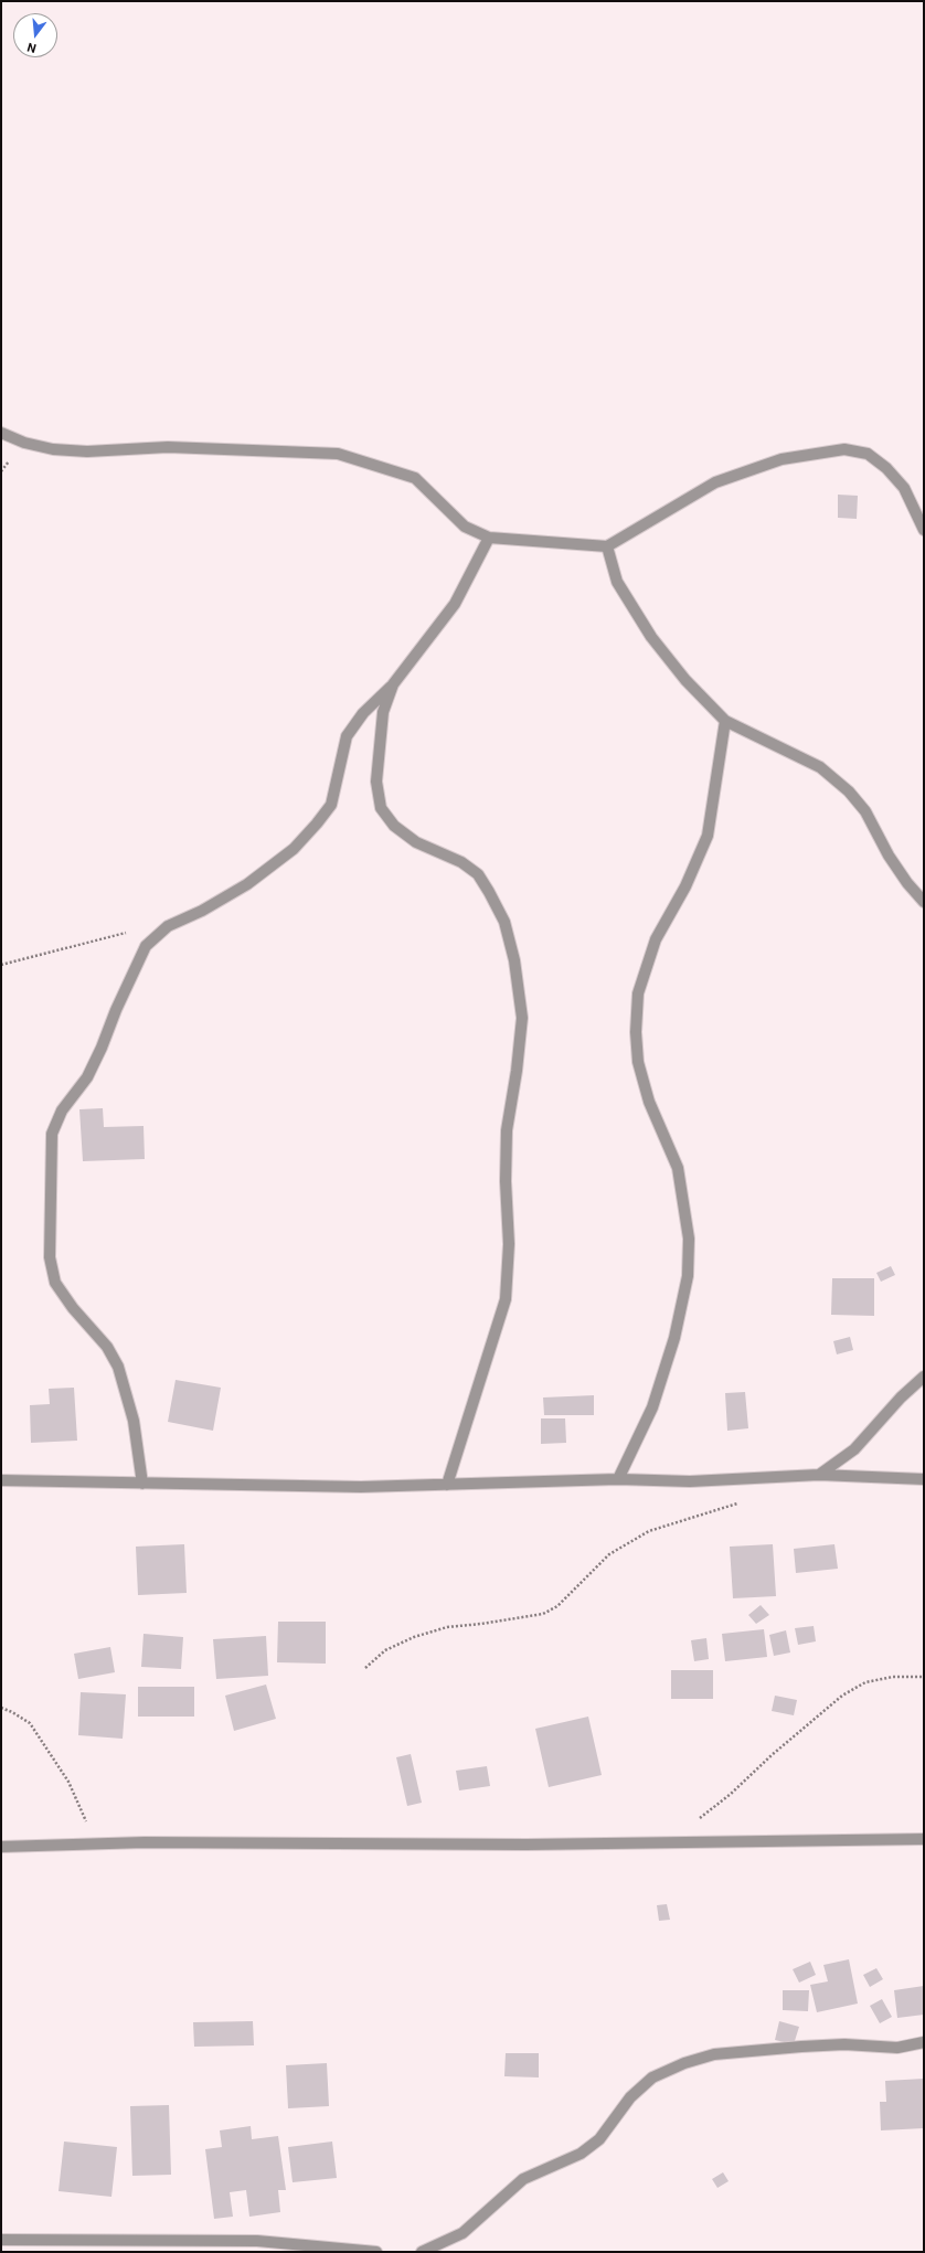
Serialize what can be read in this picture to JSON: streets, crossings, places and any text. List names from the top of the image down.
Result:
{
  "north": "bottom"
}
